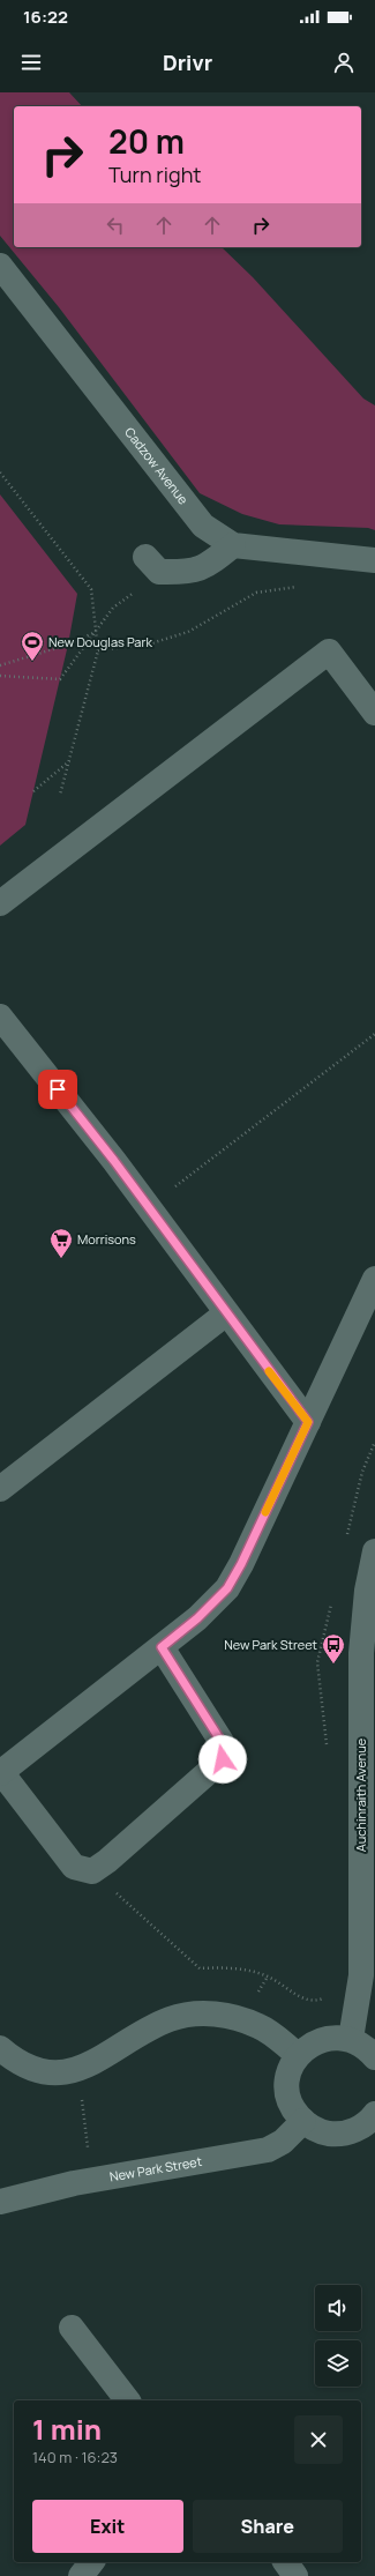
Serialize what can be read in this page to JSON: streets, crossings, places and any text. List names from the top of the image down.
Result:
{
  "streets": {
    "street": ["Cadzow Avenue", "Auchinraith Avenue", "New Park Street"]
  },
  "places": {
    "sports": ["New Douglas Park"],
    "supermarket": ["Morrisons"],
    "bus stop": ["New Park Street"]
  },
  "page": {
    "status": "16:22",
    "header": "Drivr",
    "turn": ["20 m", "Turn right"],
    "heading": ["1 min", "140 m · 16:23"],
    "buttons": ["Exit", "Share"]
  }
}
